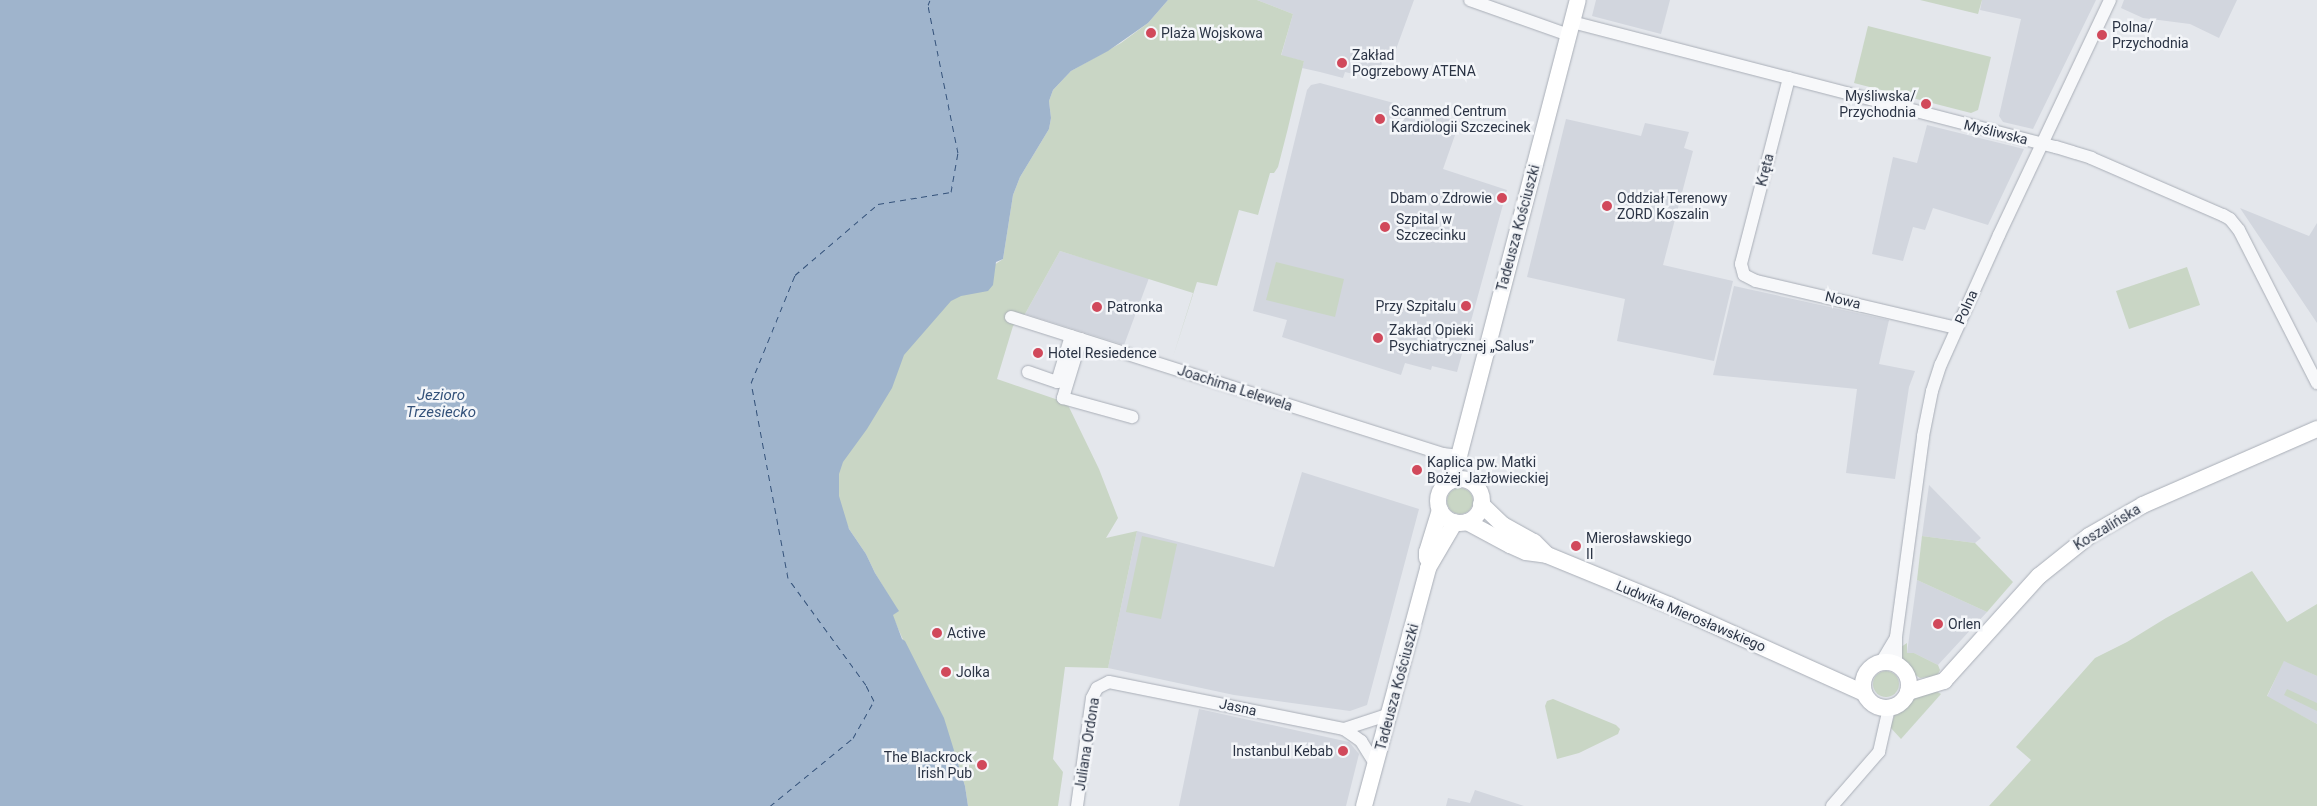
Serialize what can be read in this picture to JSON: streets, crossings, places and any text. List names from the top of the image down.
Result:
{
  "streets": {
    "street": [
      "Myśliwska",
      "Kręta",
      "Tadeusza Kościuszki",
      "Nowa",
      "Polna",
      "Joachima Lelewela",
      "Koszalińska",
      "Ludwika Mierosławskiego",
      "Jasna",
      "Juliana Ordona"
    ]
  },
  "crossings": [
    ["Myśliwska", "Kręta"],
    ["Myśliwska", "Tadeusza Kościuszki"],
    ["Myśliwska", "Polna"],
    ["Kręta", "Nowa"],
    ["Tadeusza Kościuszki", "Joachima Lelewela"],
    ["Tadeusza Kościuszki", "Ludwika Mierosławskiego"],
    ["Tadeusza Kościuszki", "Jasna"],
    ["Nowa", "Polna"],
    ["Polna", "Koszalińska"],
    ["Polna", "Ludwika Mierosławskiego"],
    ["Koszalińska", "Ludwika Mierosławskiego"],
    ["Jasna", "Juliana Ordona"]
  ],
  "water": ["Jezioro Trzesiecko"],
  "places": [
    "Plaża Wojskowa",
    "Polna/ Przychodnia",
    "Zakład Pogrzebowy ATENA",
    "Myśliwska/ Przychodnia",
    "Scanmed Centrum Kardiologii Szczecinek",
    "Dbam o Zdrowie",
    "Oddział Terenowy ZORD Koszalin",
    "Szpital w Szczecinku",
    "Przy Szpitalu",
    "Patronka",
    "Zakład Opieki Psychiatrycznej „Salus”",
    "Hotel Resiedence",
    "Kaplica pw. Matki Bożej Jazłowieckiej",
    "Mierosławskiego II",
    "Orlen",
    "Active",
    "Jolka",
    "Instanbul Kebab",
    "The Blackrock Irish Pub"
  ]
}
